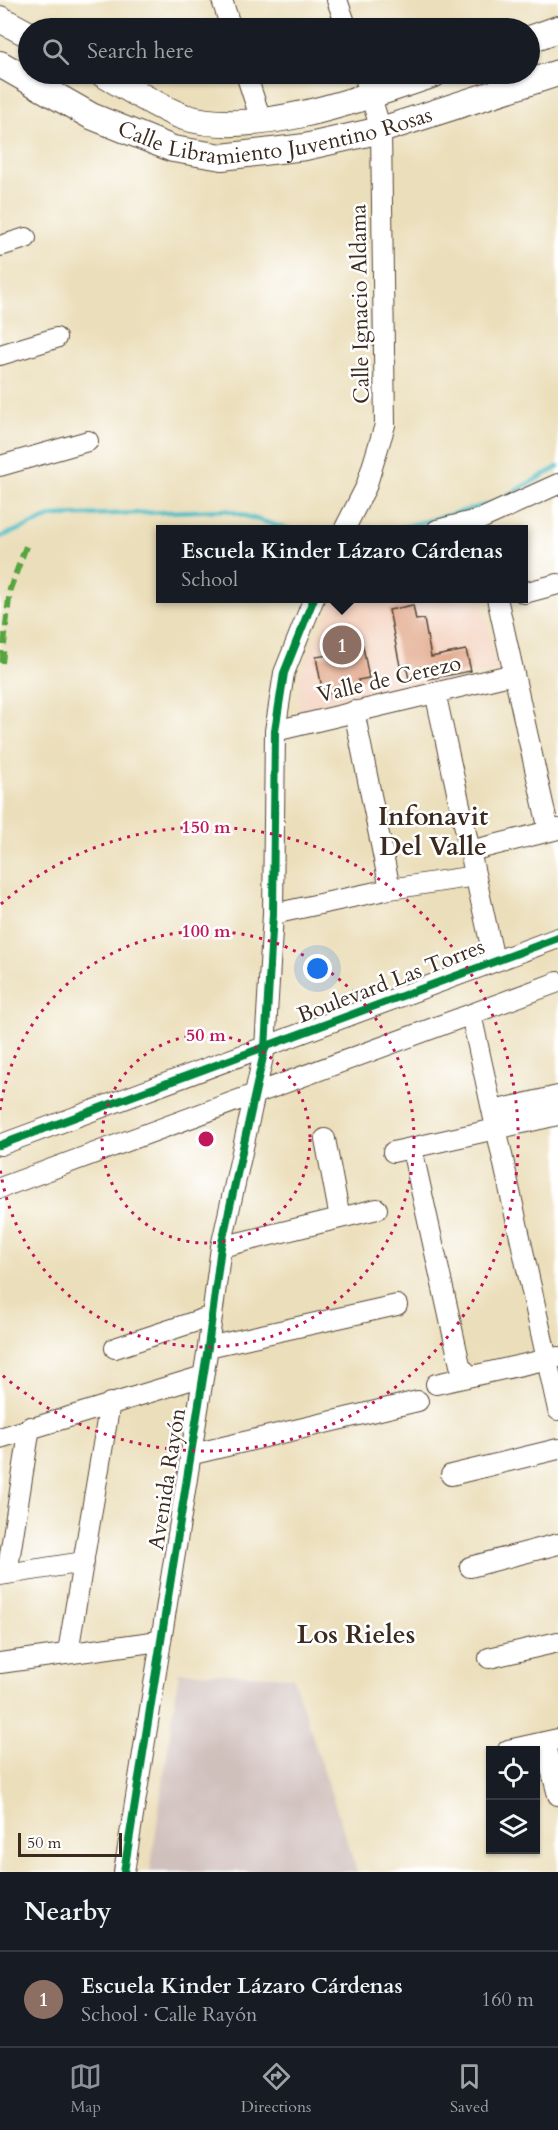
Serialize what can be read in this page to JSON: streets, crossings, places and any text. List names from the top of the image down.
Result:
{
  "streets": {
    "main road": ["Calle Libramiento Juventino Rosas"],
    "street": [
      "Calle Ignacio Aldama",
      "Valle de Cerezo",
      "Boulevard Las Torres",
      "Avenida Rayón"
    ]
  },
  "crossings": [
    ["Calle Libramiento Juventino Rosas", "Calle Ignacio Aldama"],
    ["Valle de Cerezo", "Avenida Rayón"],
    ["Boulevard Las Torres", "Avenida Rayón"]
  ],
  "districts": ["Infonavit Del Valle", "Los Rieles"],
  "scale_bar": "50 m",
  "page": {
    "search": "Search here",
    "popup": ["Escuela Kinder Lázaro Cárdenas", "School"],
    "pins": "1",
    "scale": "50 m",
    "heading": "Nearby",
    "list": [
      {
        "mark": "1",
        "name": "Escuela Kinder Lázaro Cárdenas",
        "note": "School · Calle Rayón",
        "value": "160 m"
      }
    ],
    "nav": ["Map", "Directions", "Saved"]
  },
  "rings": ["150 m", "100 m", "50 m"]
}
